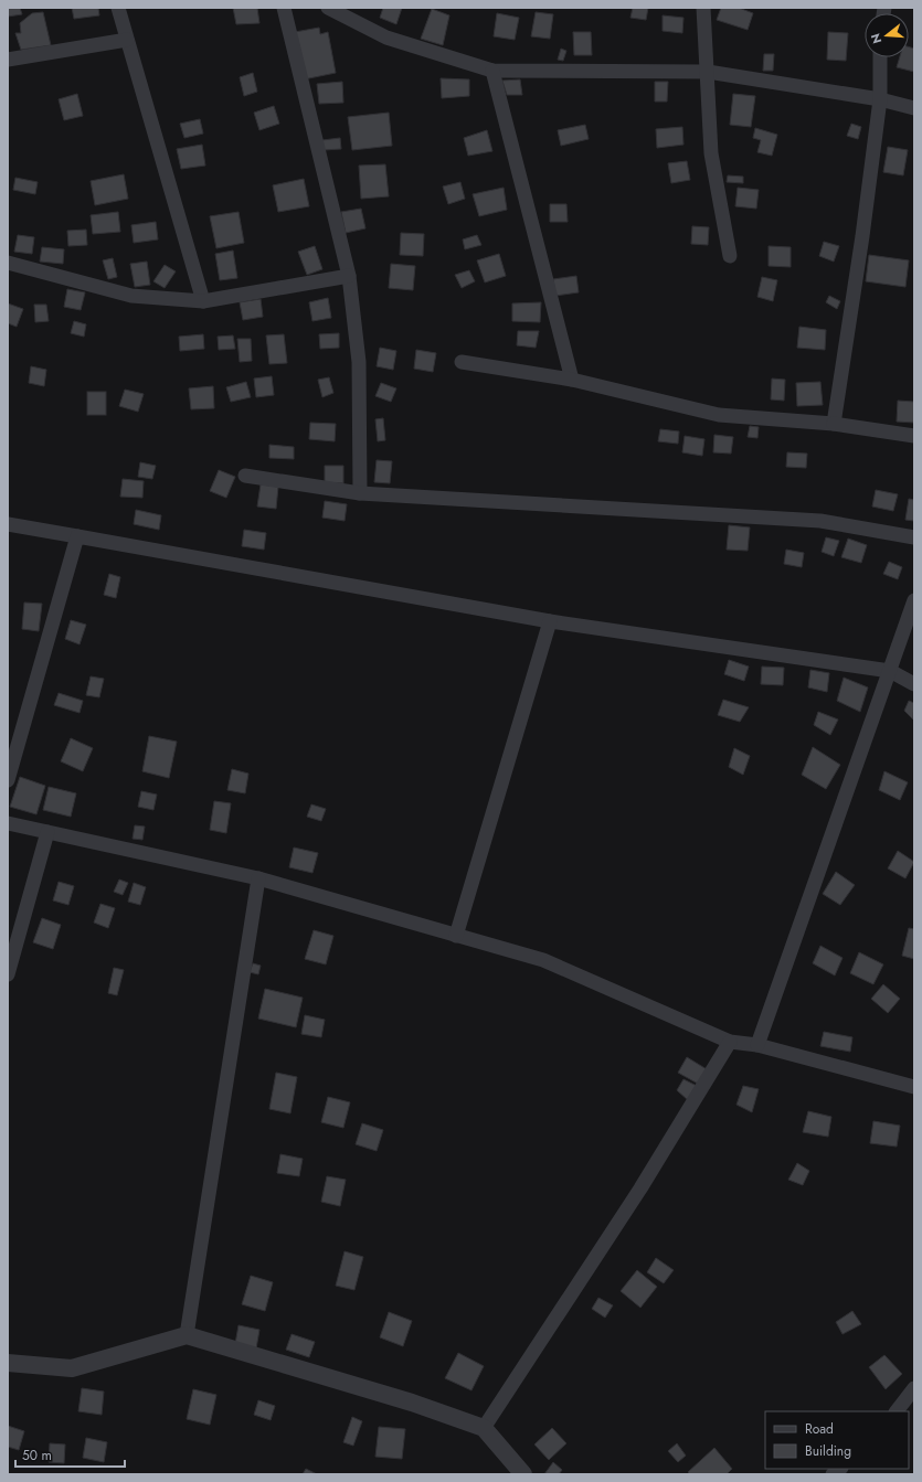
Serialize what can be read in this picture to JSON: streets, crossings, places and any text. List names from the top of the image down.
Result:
{
  "legend": ["Road", "Building"],
  "scale_bar": "50 m",
  "north": "left"
}
